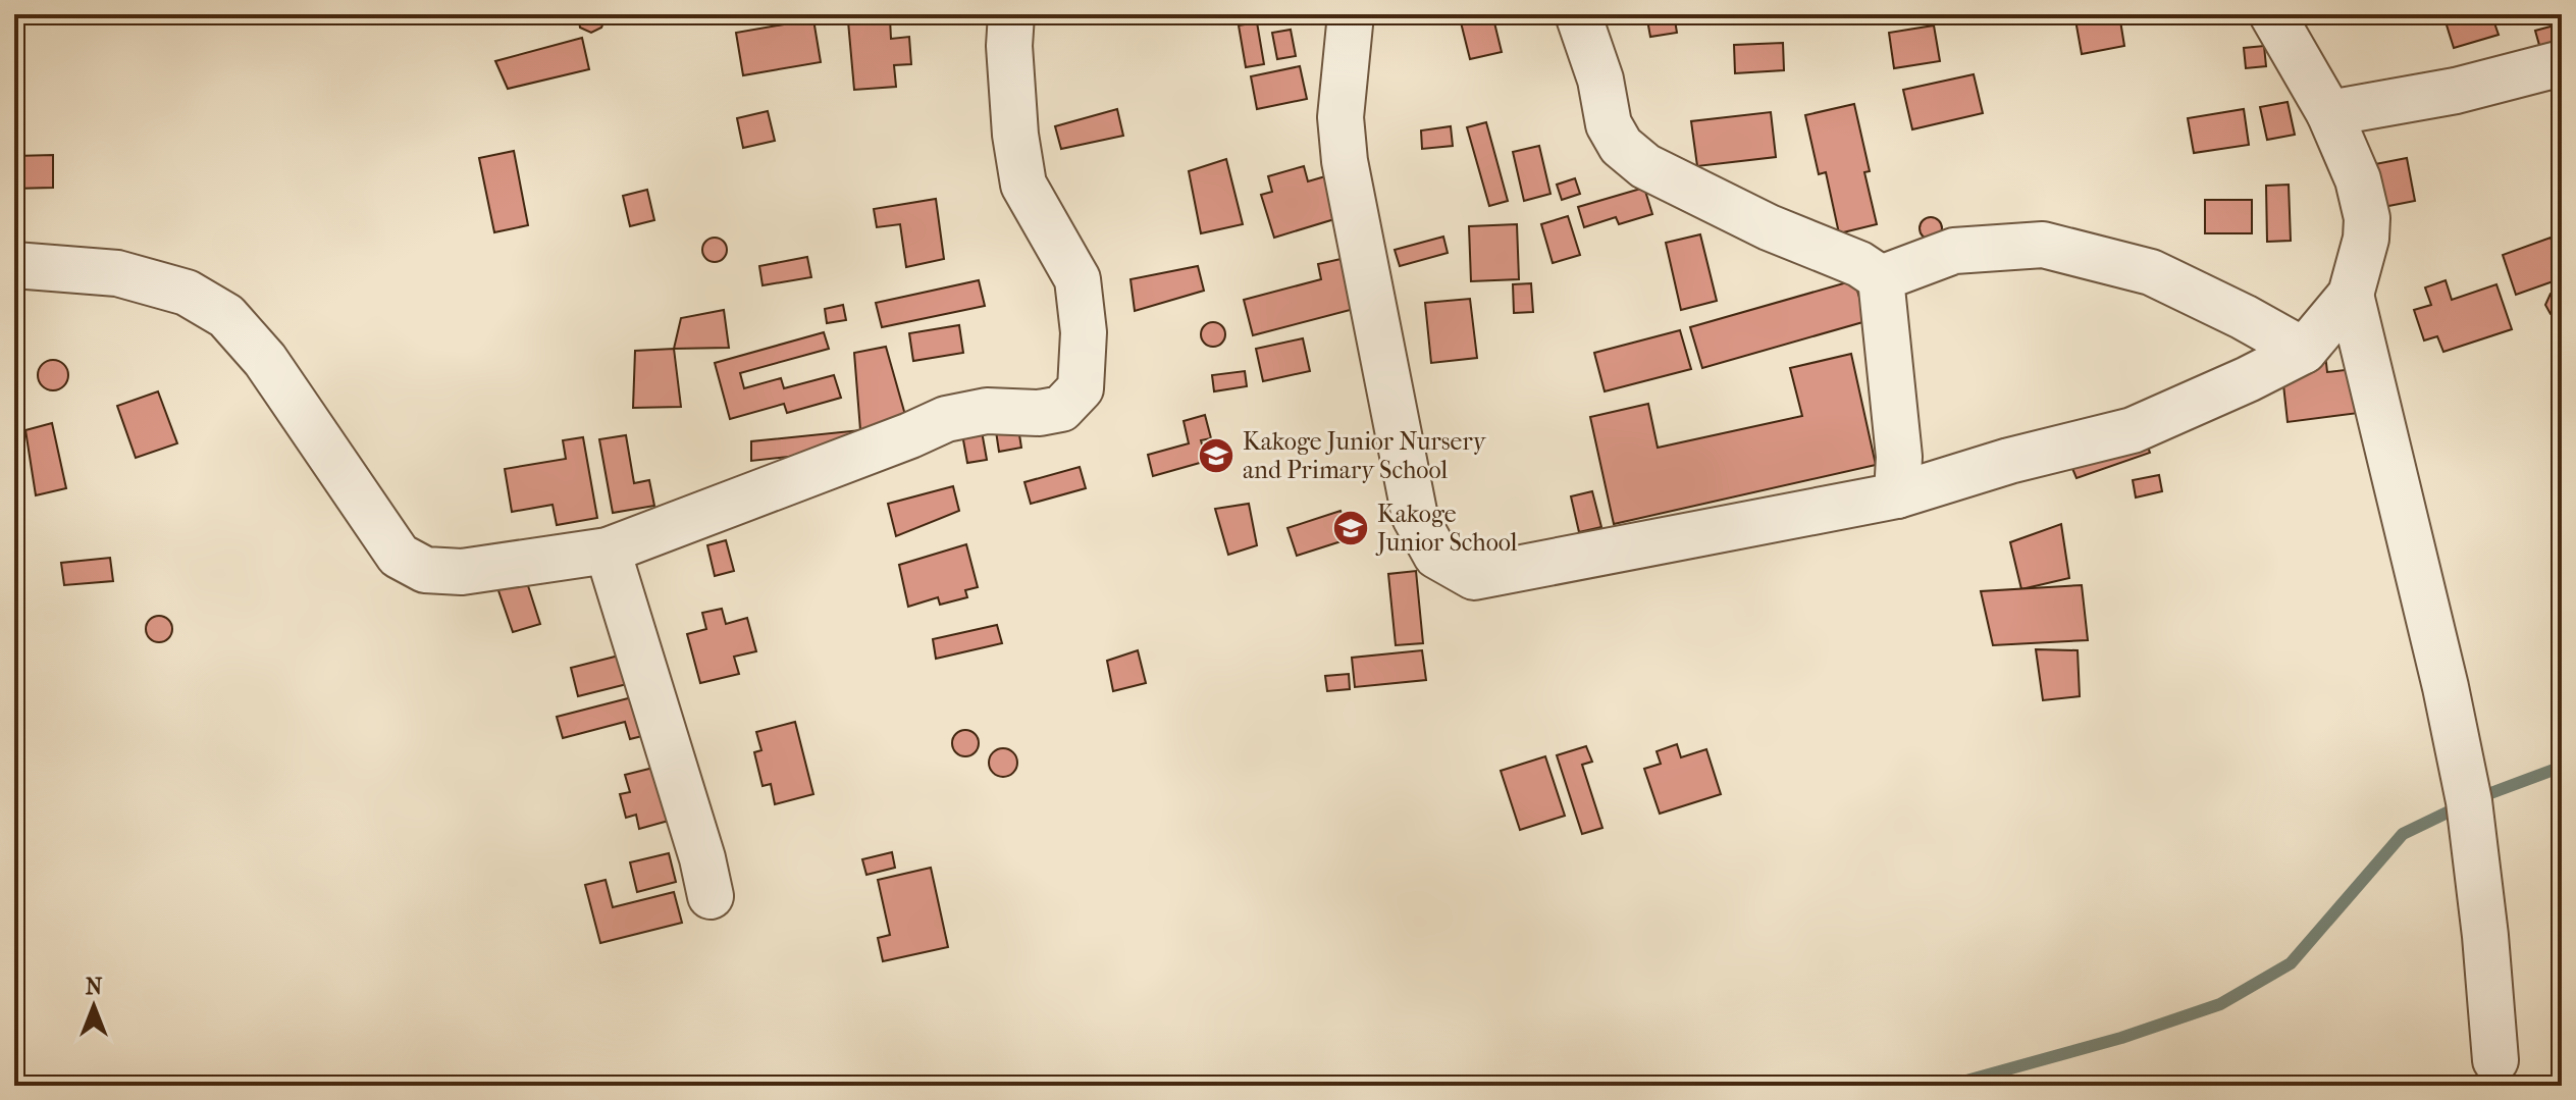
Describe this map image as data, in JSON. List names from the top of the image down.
{
  "places": {
    "school or university": ["Kakoge Junior Nursery and Primary School", "Kakoge Junior School"]
  },
  "north": "top"
}
